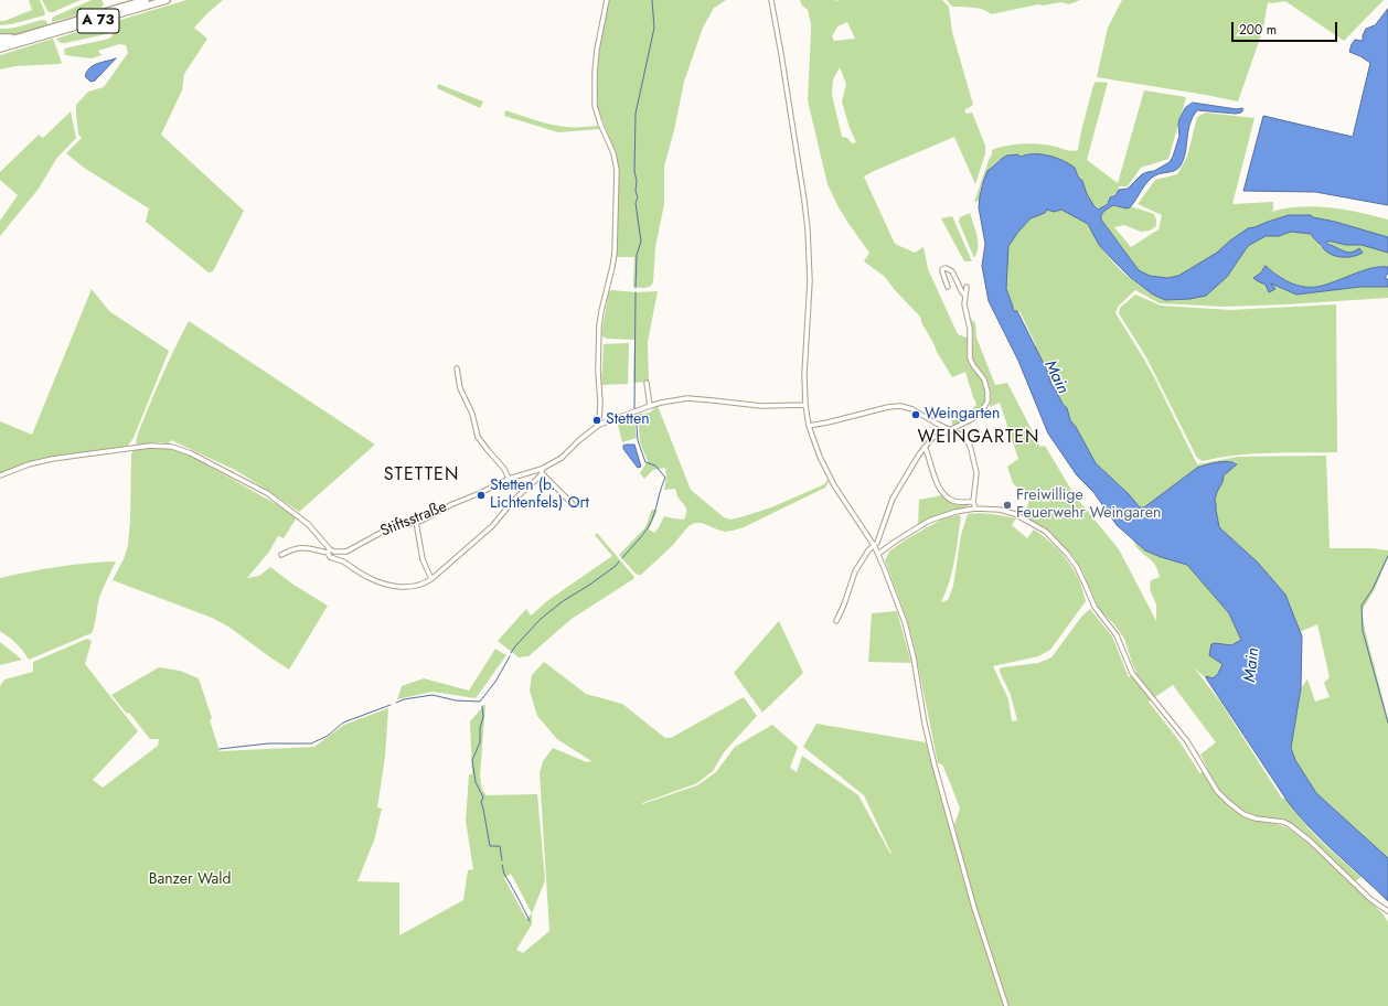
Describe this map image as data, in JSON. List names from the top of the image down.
{
  "streets": {
    "highway": ["A 73"],
    "street": ["Stiftsstraße"]
  },
  "districts": ["WEINGARTEN", "STETTEN"],
  "water": ["Main"],
  "parks": ["Banzer Wald"],
  "places": [
    "Weingarten",
    "Stetten",
    "Stetten (b. Lichtenfels) Ort",
    "Freiwillige Feuerwehr Weingaren"
  ],
  "scale_bar": "200 m"
}
